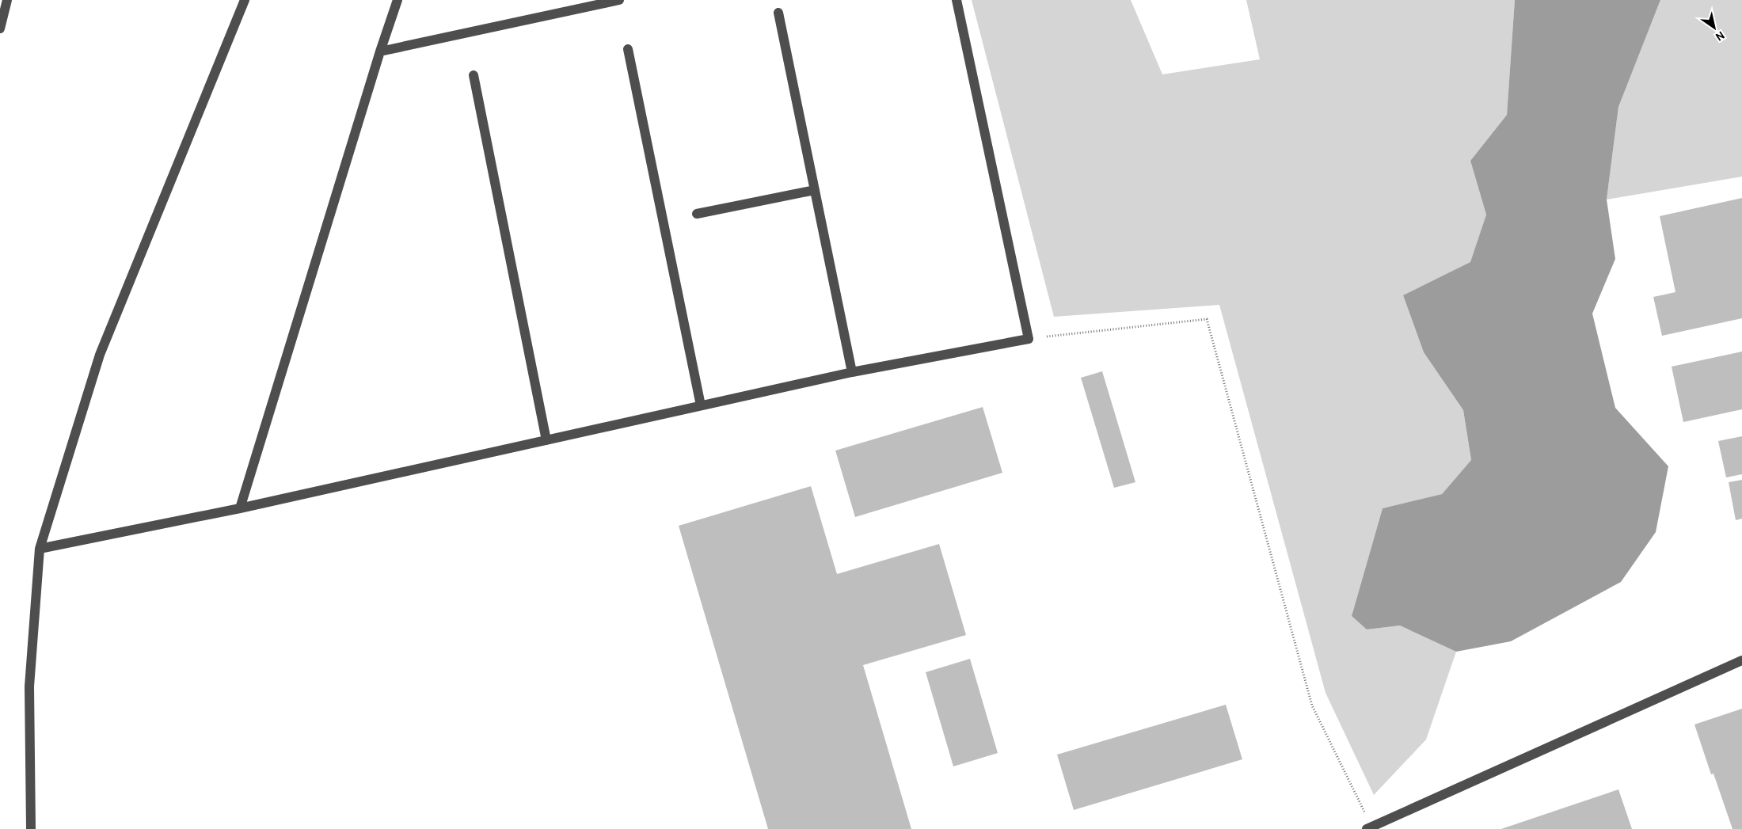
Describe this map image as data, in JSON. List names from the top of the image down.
{
  "north": "bottom right"
}
